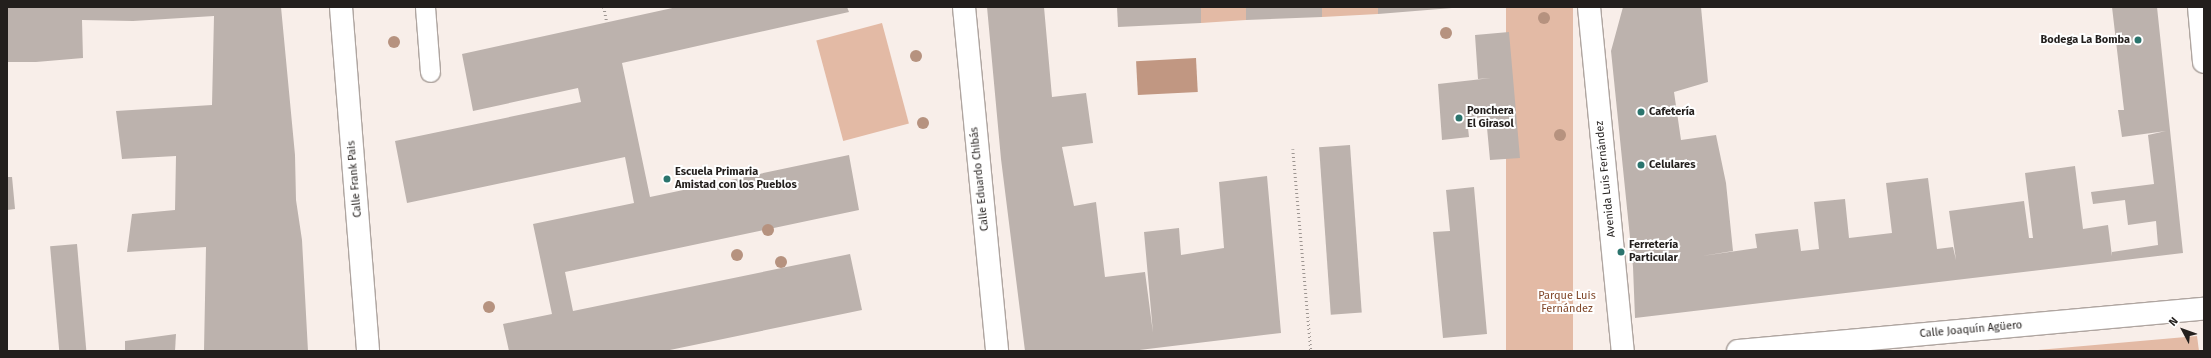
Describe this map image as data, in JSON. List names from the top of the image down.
{
  "streets": {
    "street": [
      "Calle Frank Pais",
      "Calle Eduardo Chibás",
      "Avenida Luis Fernández",
      "Calle Joaquín Agüero"
    ]
  },
  "parks": ["Parque Luis Fernández"],
  "places": [
    "Bodega La Bomba",
    "Cafetería",
    "Ponchera El Girasol",
    "Celulares",
    "Escuela Primaria Amistad con los Pueblos",
    "Ferretería Particular"
  ],
  "north": "top left"
}
